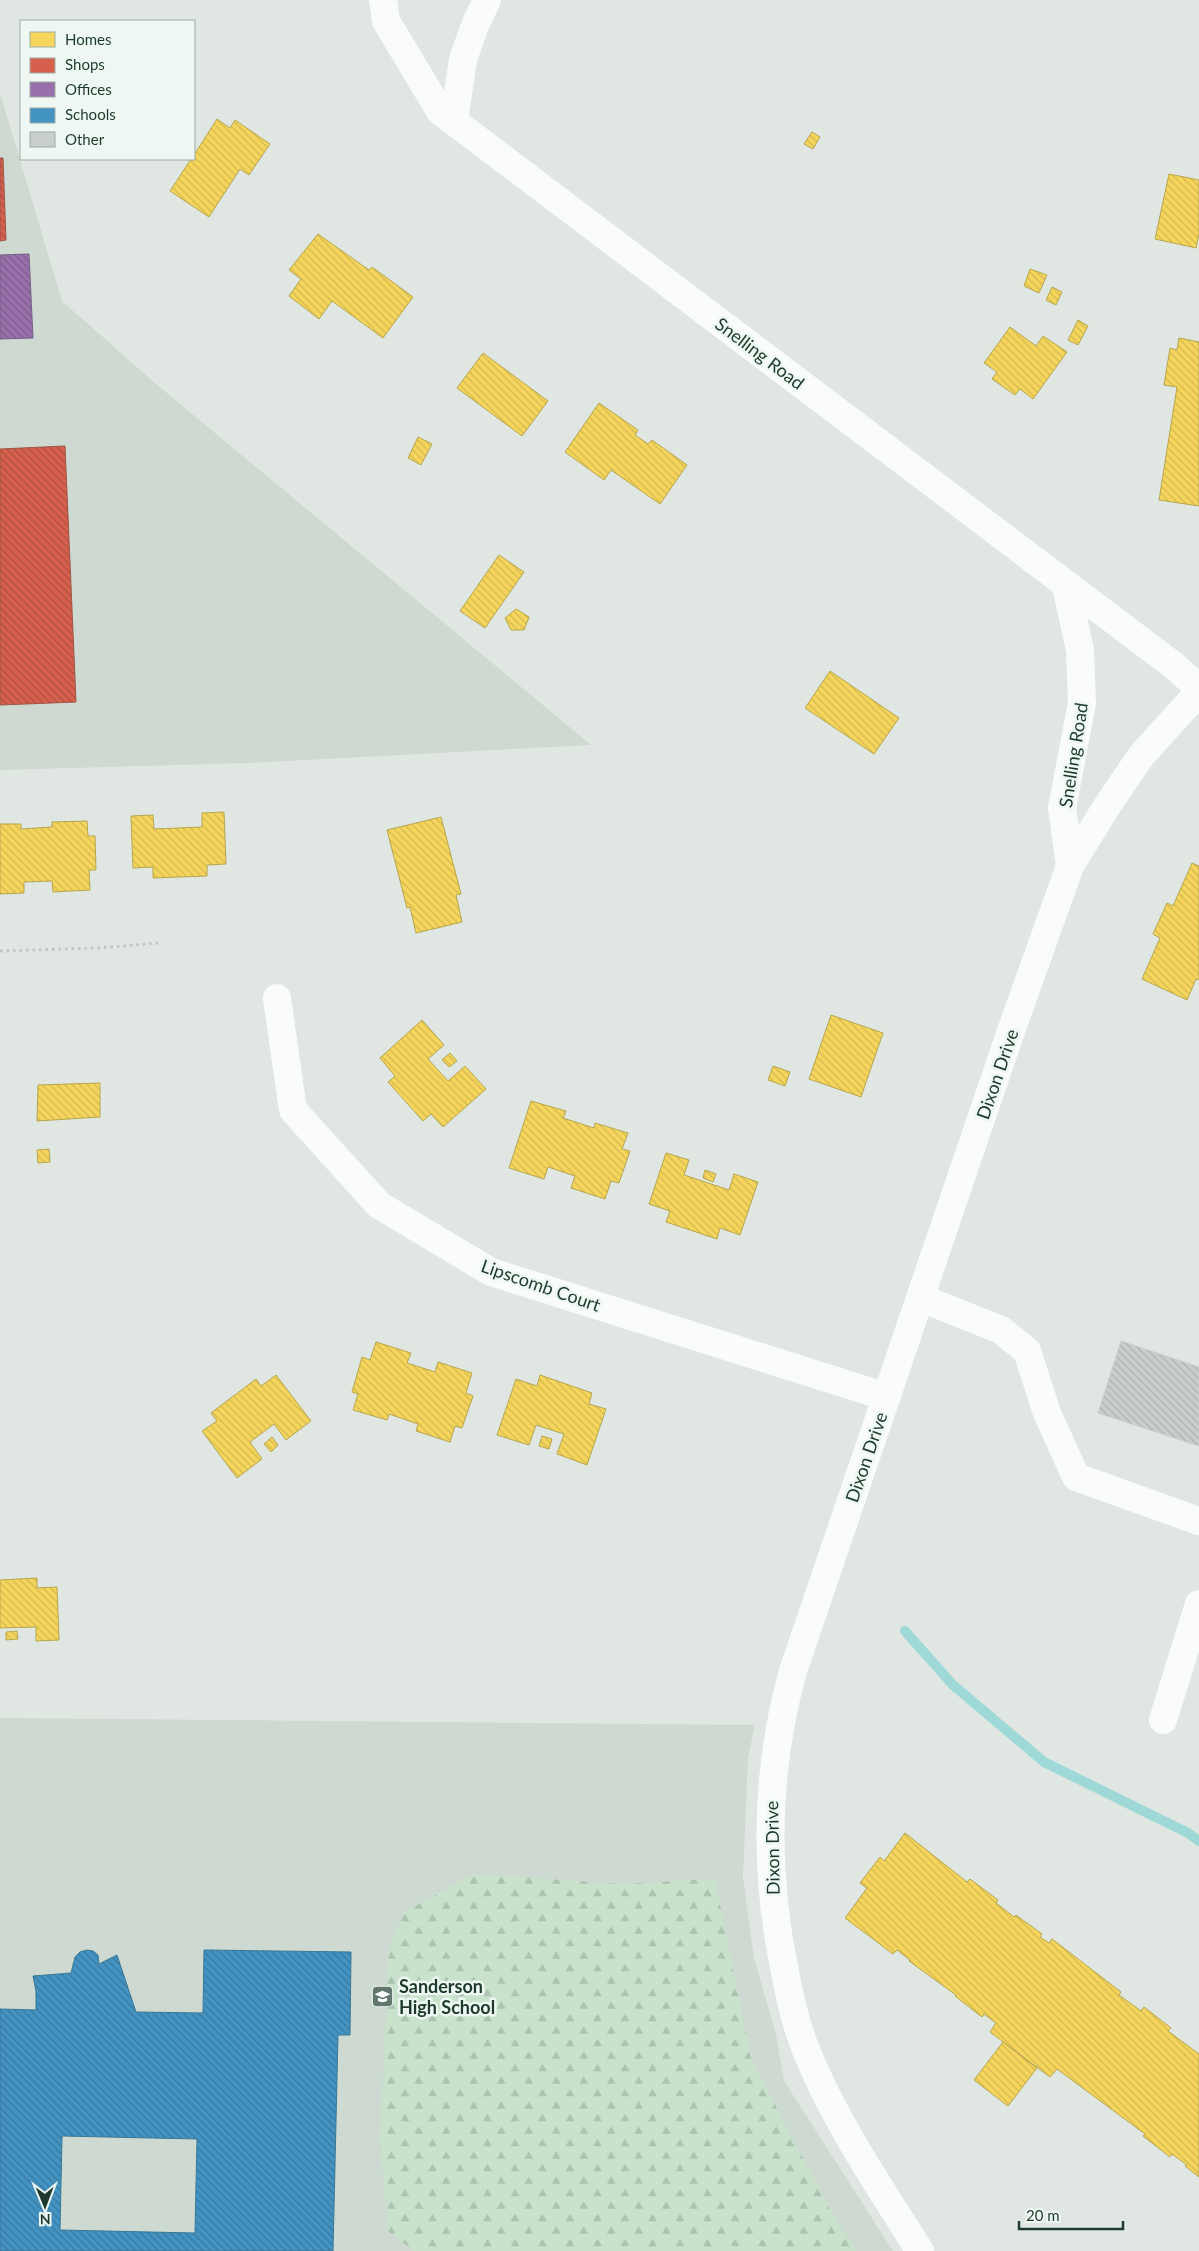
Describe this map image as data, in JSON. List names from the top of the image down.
{
  "streets": {
    "street": ["Snelling Road", "Dixon Drive", "Lipscomb Court"]
  },
  "crossings": [
    ["Snelling Road", "Dixon Drive"],
    ["Dixon Drive", "Lipscomb Court"]
  ],
  "places": {
    "school or university": ["Sanderson High School"]
  },
  "legend": [
    "Homes",
    "Shops",
    "Offices",
    "Schools",
    "Other"
  ],
  "scale_bar": "20 m",
  "north": "bottom"
}
